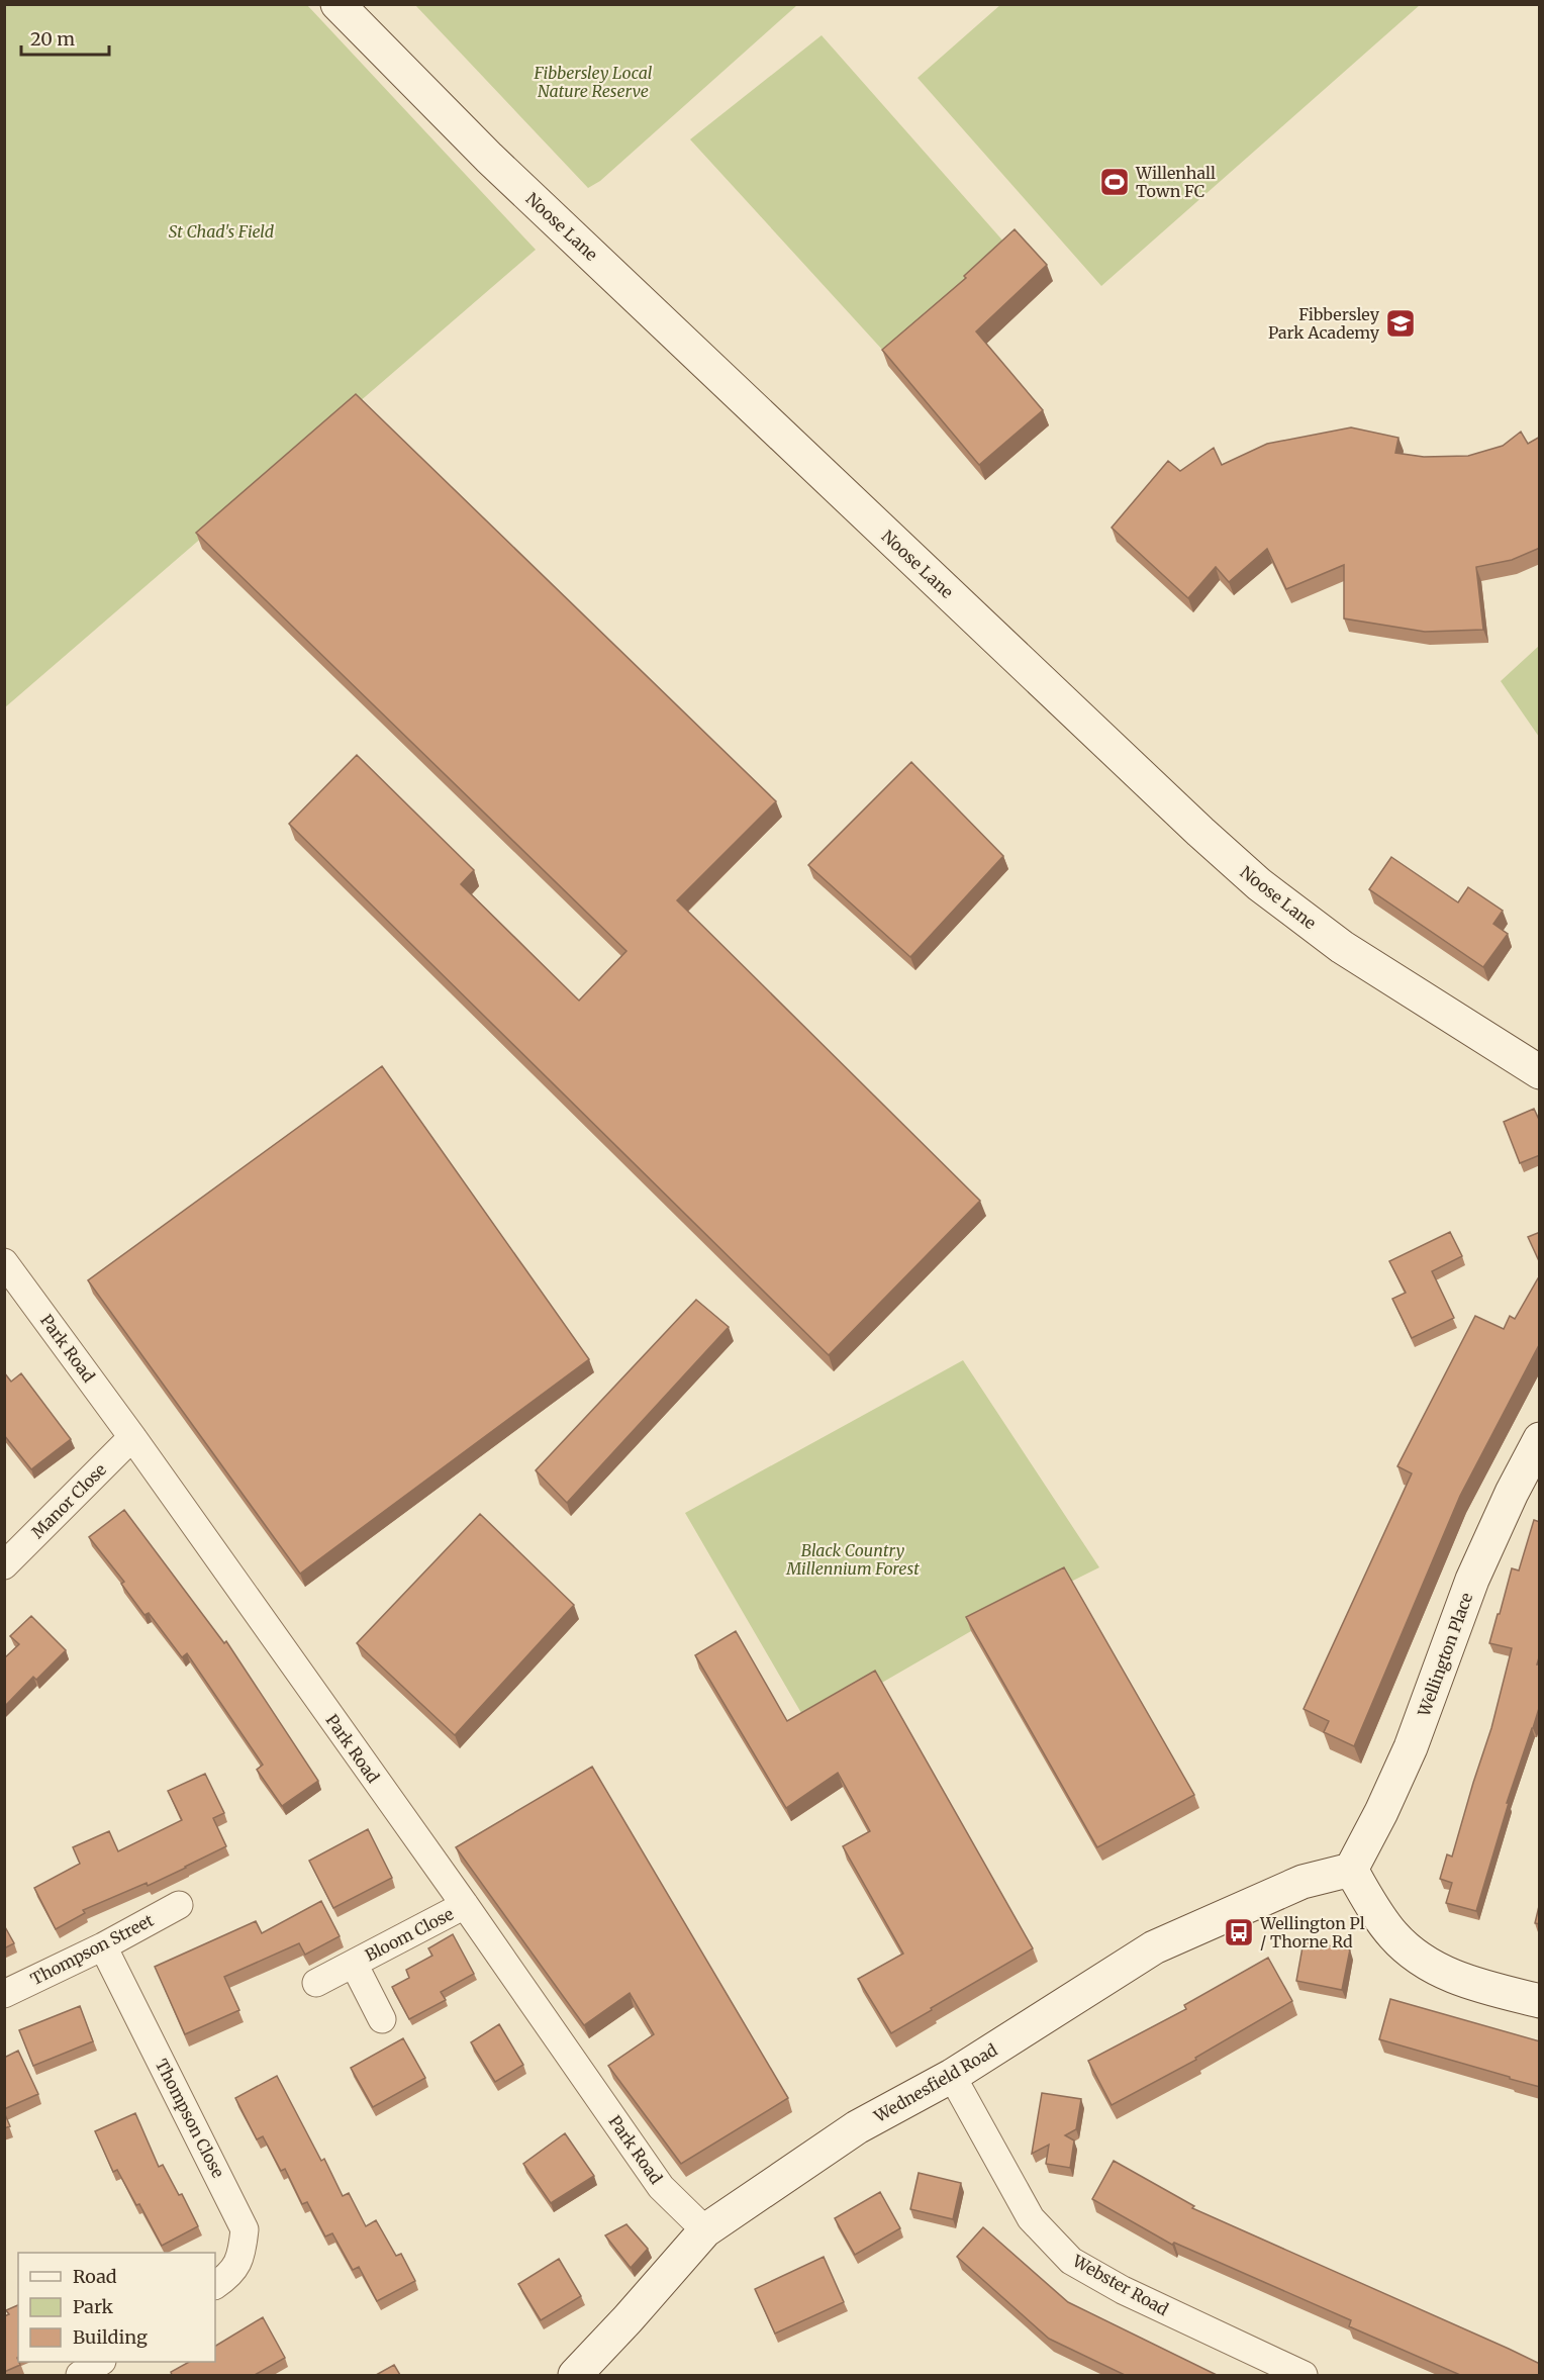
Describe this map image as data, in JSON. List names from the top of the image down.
{
  "streets": {
    "street": [
      "Noose Lane",
      "Park Road",
      "Manor Close",
      "Wellington Place",
      "Bloom Close",
      "Thompson Street",
      "Wednesfield Road",
      "Thompson Close",
      "Webster Road"
    ]
  },
  "crossings": [
    ["Park Road", "Manor Close"],
    ["Park Road", "Bloom Close"],
    ["Park Road", "Wednesfield Road"],
    ["Wellington Place", "Wednesfield Road"],
    ["Thompson Street", "Thompson Close"],
    ["Wednesfield Road", "Webster Road"]
  ],
  "parks": ["Fibbersley Local Nature Reserve", "St Chad's Field", "Black Country Millennium Forest"],
  "places": {
    "sports": ["Willenhall Town FC"],
    "school or university": ["Fibbersley Park Academy"],
    "bus stop": ["Wellington Pl / Thorne Rd"]
  },
  "legend": ["Road", "Park", "Building"],
  "scale_bar": "20 m"
}
